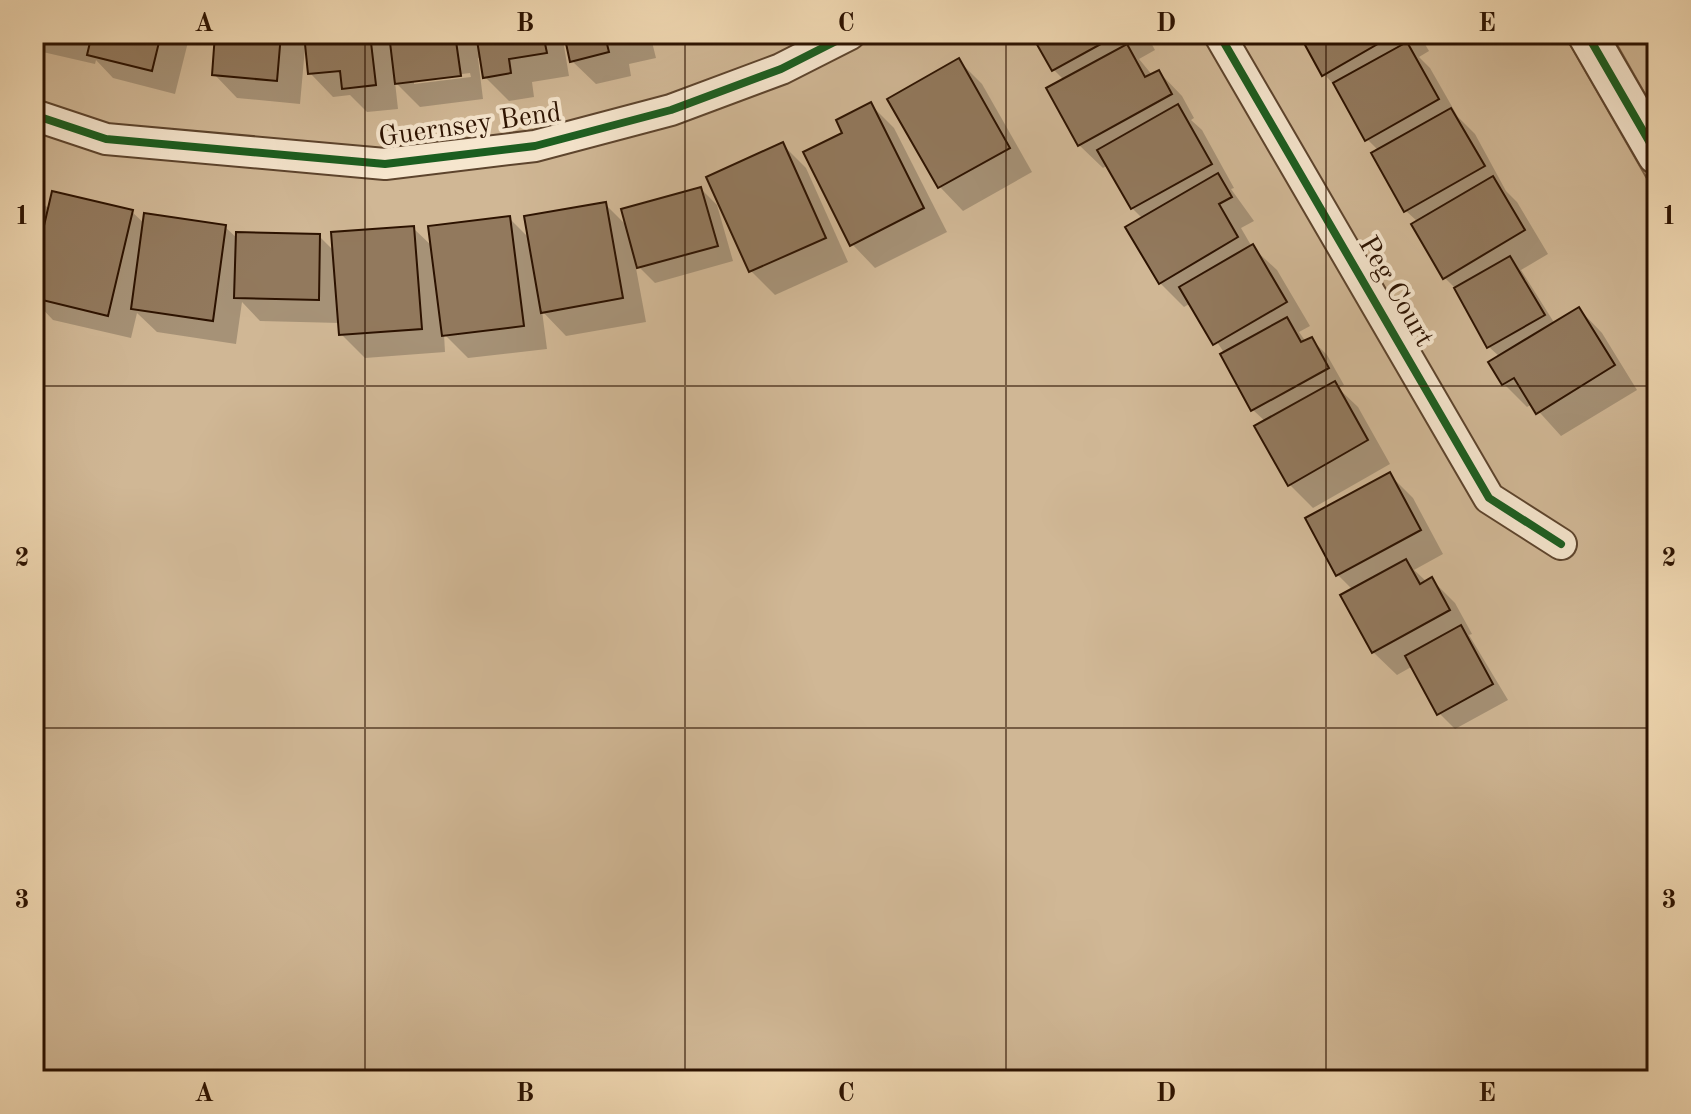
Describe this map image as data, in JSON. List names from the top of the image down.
{
  "streets": {
    "street": ["Guernsey Bend", "Peg Court"]
  },
  "grid": {
    "columns": [
      "A",
      "B",
      "C",
      "D",
      "E"
    ],
    "rows": ["1", "2", "3"]
  }
}
